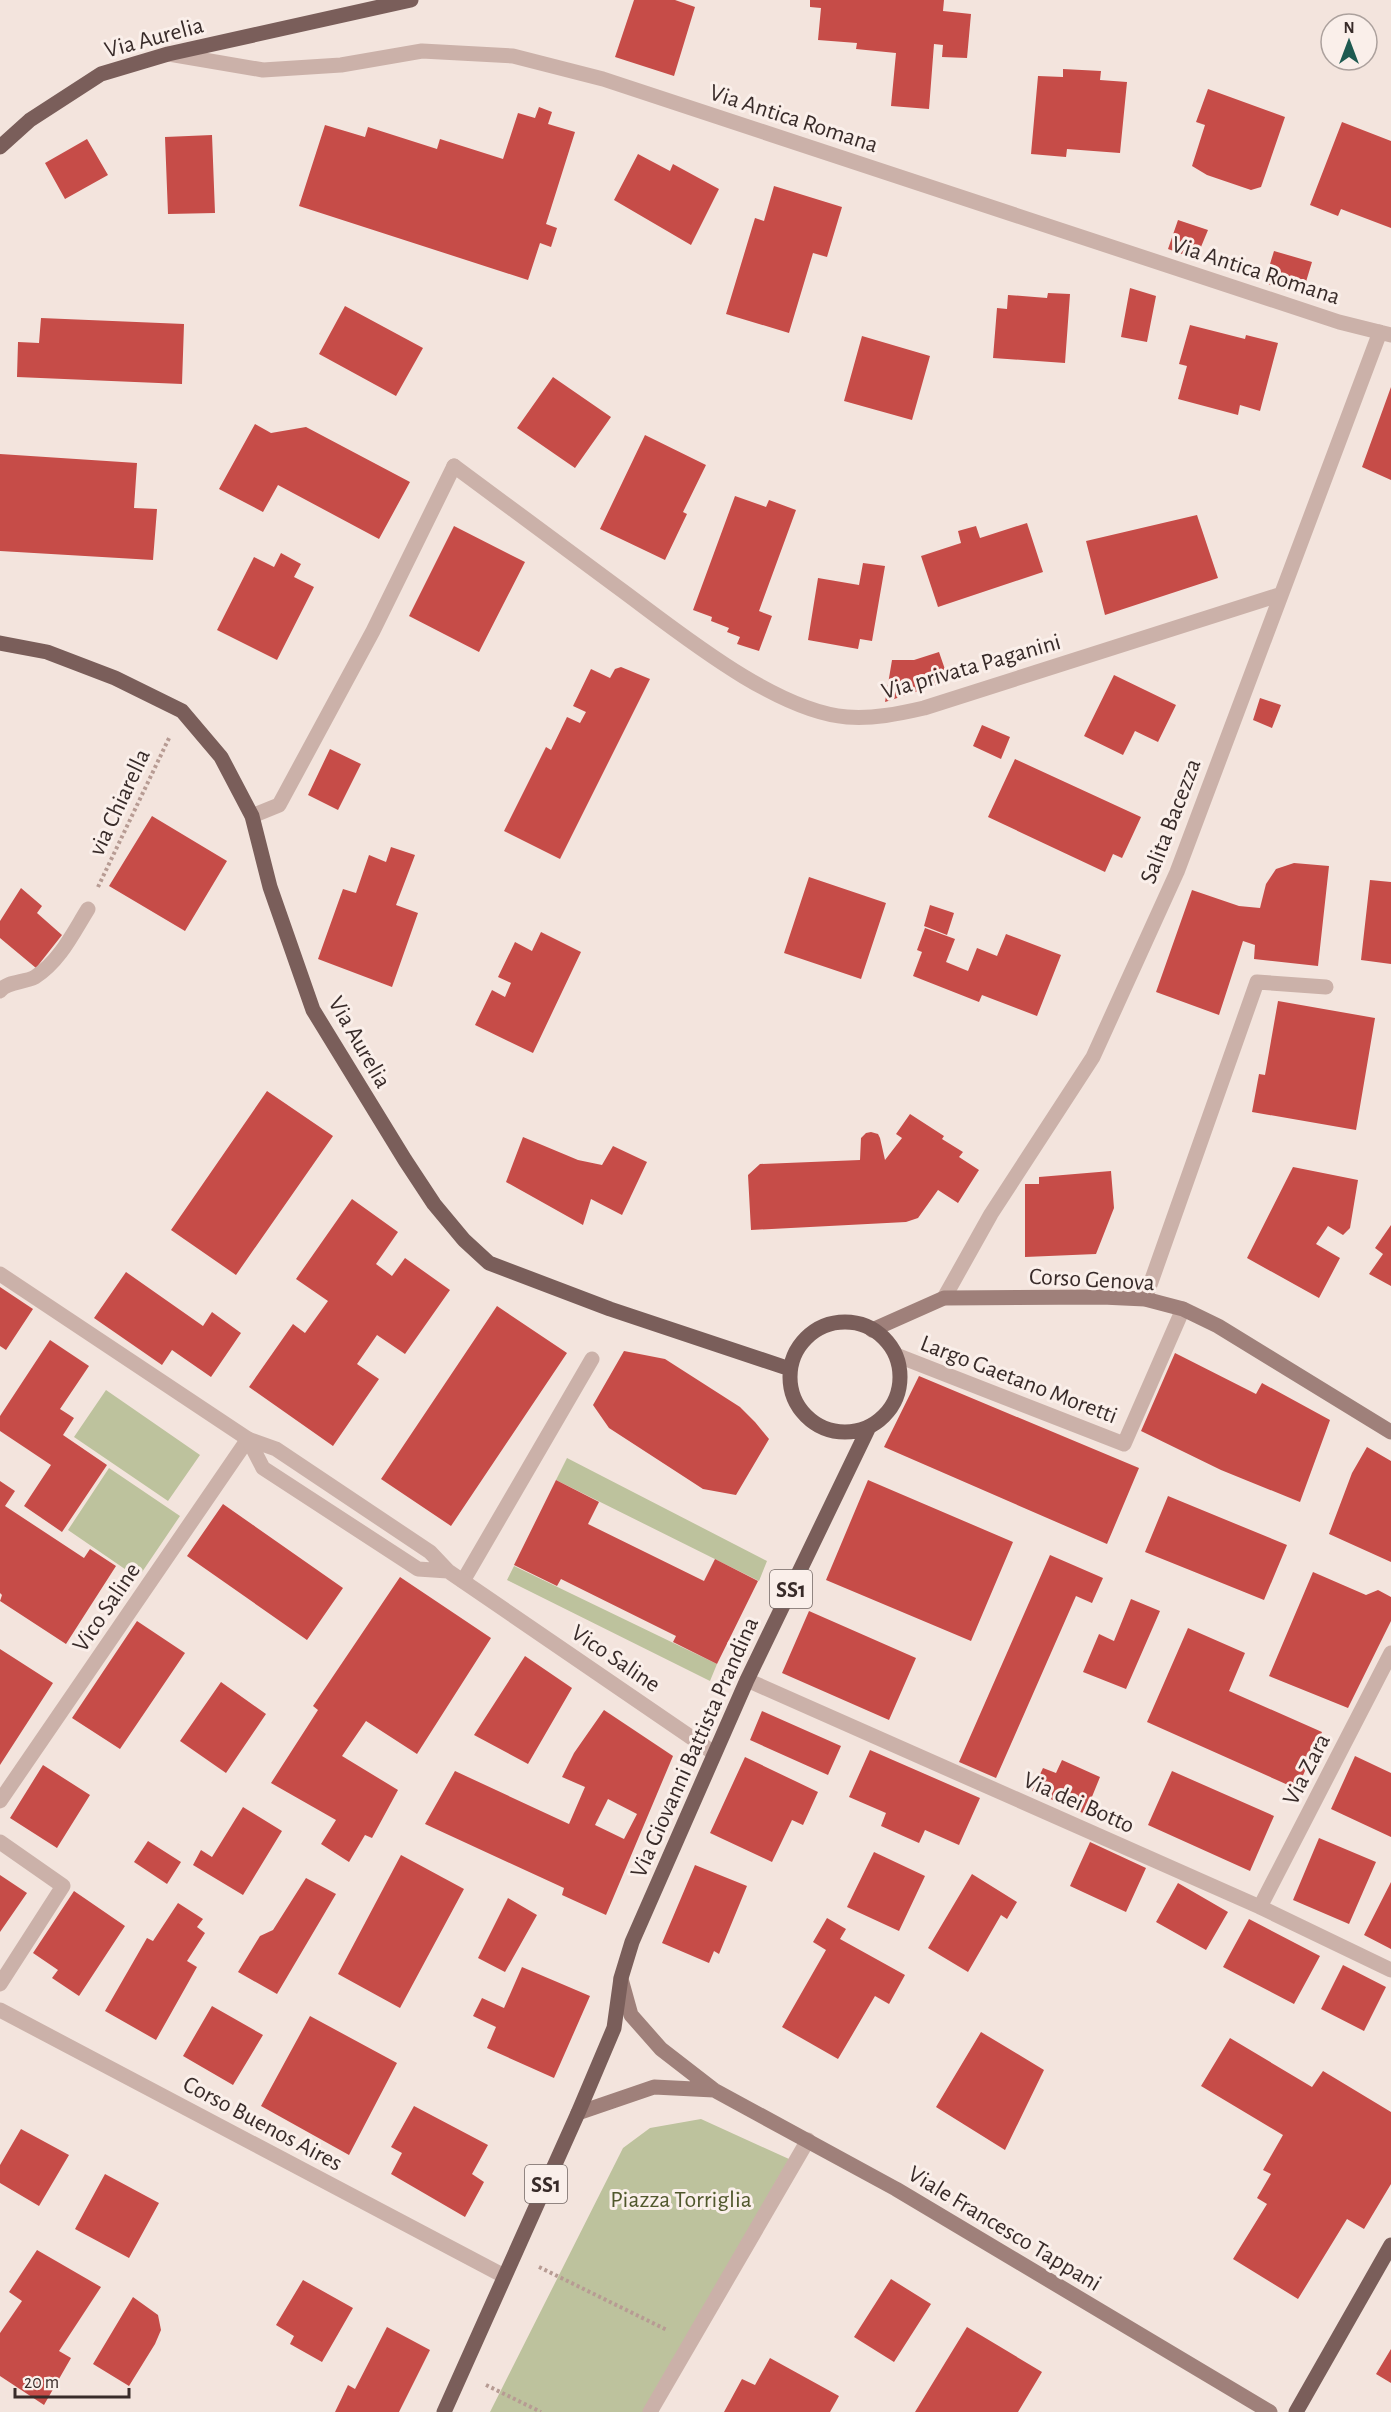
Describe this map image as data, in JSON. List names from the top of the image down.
{
  "streets": {
    "main road": [
      "Via Aurelia",
      "Corso Genova",
      "SS1",
      "Via Giovanni Battista Prandina",
      "Viale Francesco Tappani"
    ],
    "street": [
      "Via Antica Romana",
      "Via privata Paganini",
      "Salita Bacezza",
      "Largo Gaetano Moretti",
      "Vico Saline",
      "Via Zara",
      "Via dei Botto",
      "Corso Buenos Aires"
    ],
    "path": ["via Chiarella"]
  },
  "crossings": [
    ["Via Aurelia", "Via Antica Romana"],
    ["Via Aurelia", "Via privata Paganini"],
    ["Via Aurelia", "via Chiarella"],
    ["Via Aurelia", "Corso Genova"],
    ["Via Aurelia", "Largo Gaetano Moretti"],
    ["Via Aurelia", "Via Giovanni Battista Prandina"],
    ["Via Antica Romana", "Salita Bacezza"],
    ["Via privata Paganini", "Salita Bacezza"],
    ["Salita Bacezza", "Corso Genova"],
    ["Corso Genova", "Largo Gaetano Moretti"],
    ["Corso Genova", "Via Giovanni Battista Prandina"],
    ["Largo Gaetano Moretti", "Via Giovanni Battista Prandina"],
    ["SS1", "Via Giovanni Battista Prandina"],
    ["SS1", "Viale Francesco Tappani"],
    ["Vico Saline", "Via Giovanni Battista Prandina"],
    ["Via Giovanni Battista Prandina", "Via dei Botto"],
    ["Via Giovanni Battista Prandina", "Viale Francesco Tappani"],
    ["Via Zara", "Via dei Botto"]
  ],
  "parks": ["Piazza Torriglia"],
  "scale_bar": "20 m",
  "north": "top"
}
